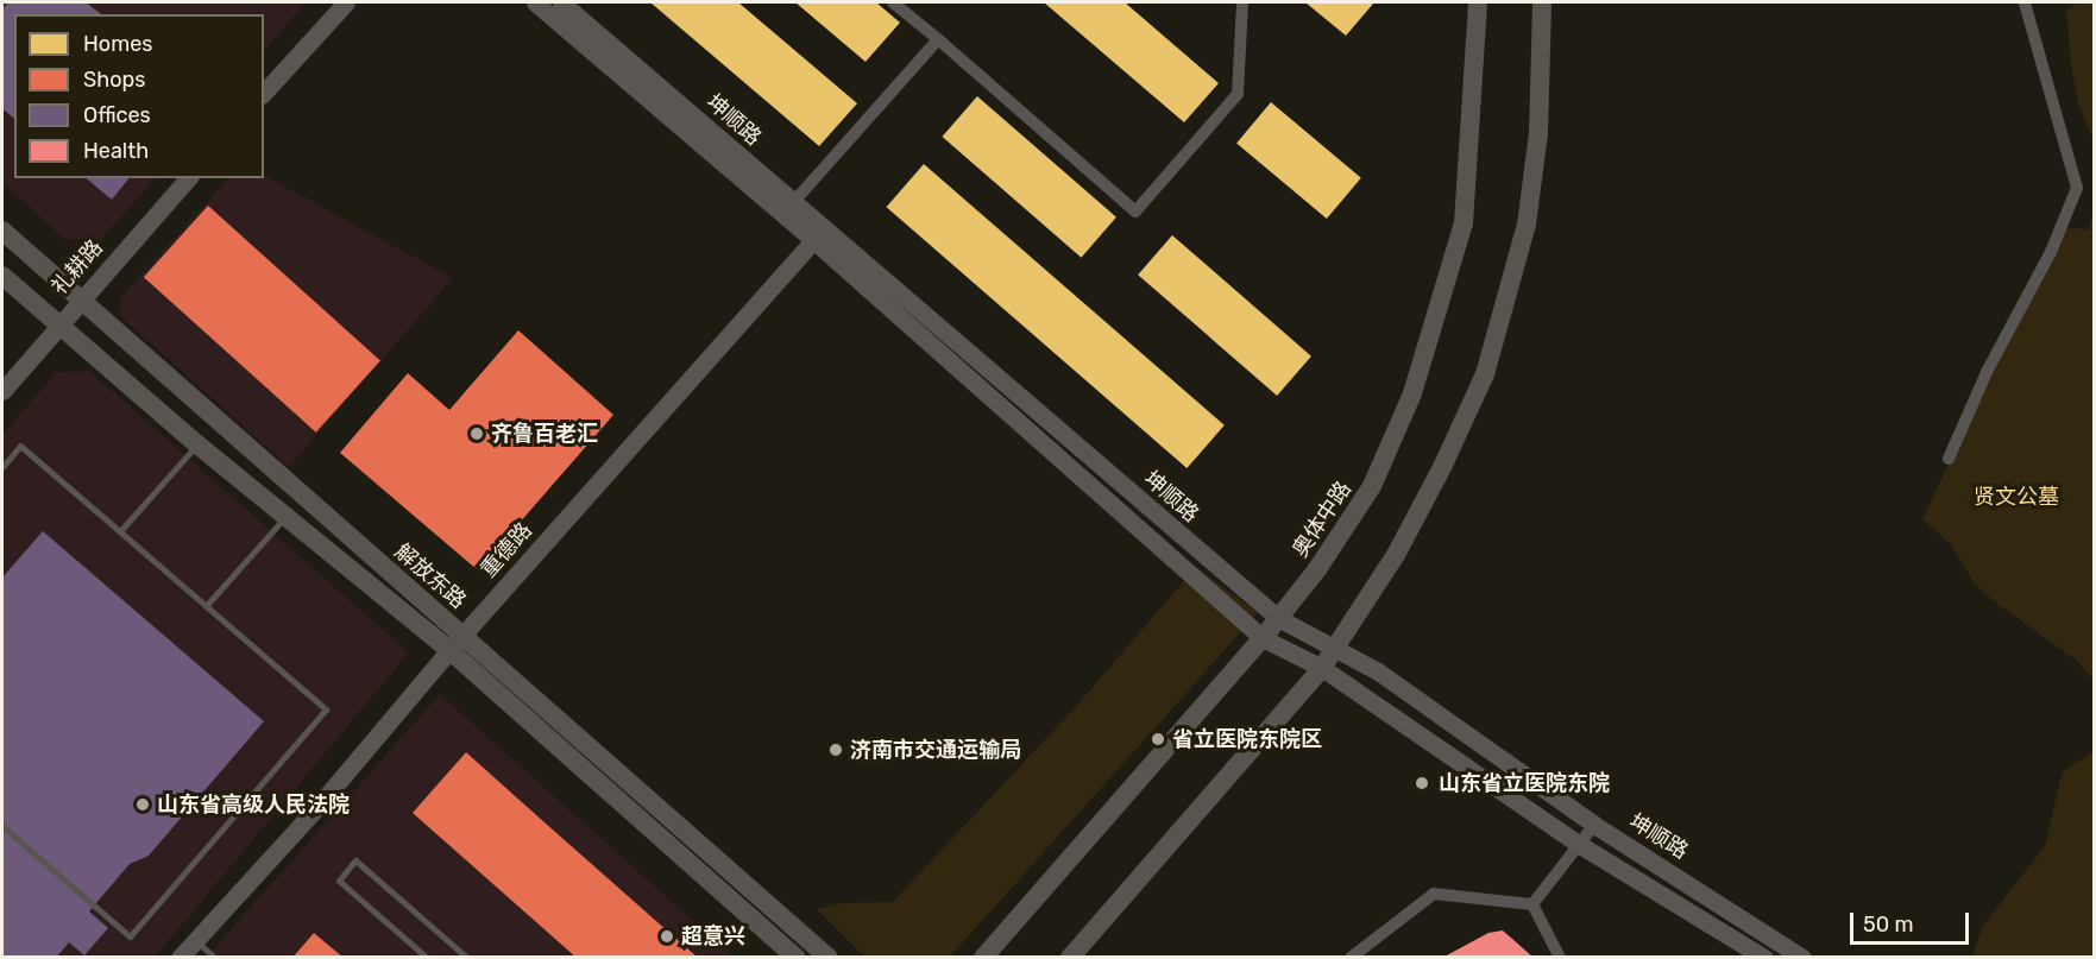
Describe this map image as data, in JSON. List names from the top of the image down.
{
  "streets": {
    "main road": ["奥体中路", "解放东路"],
    "street": ["坤顺路", "礼耕路", "重德路"]
  },
  "crossings": [
    ["坤顺路", "奥体中路"],
    ["坤顺路", "重德路"],
    ["礼耕路", "解放东路"],
    ["重德路", "解放东路"]
  ],
  "parks": ["贤文公墓"],
  "places": [
    "齐鲁百老汇",
    "省立医院东院区",
    "济南市交通运输局",
    "山东省立医院东院",
    "山东省高级人民法院",
    "超意兴"
  ],
  "legend": [
    "Homes",
    "Shops",
    "Offices",
    "Health"
  ],
  "scale_bar": "50 m"
}
